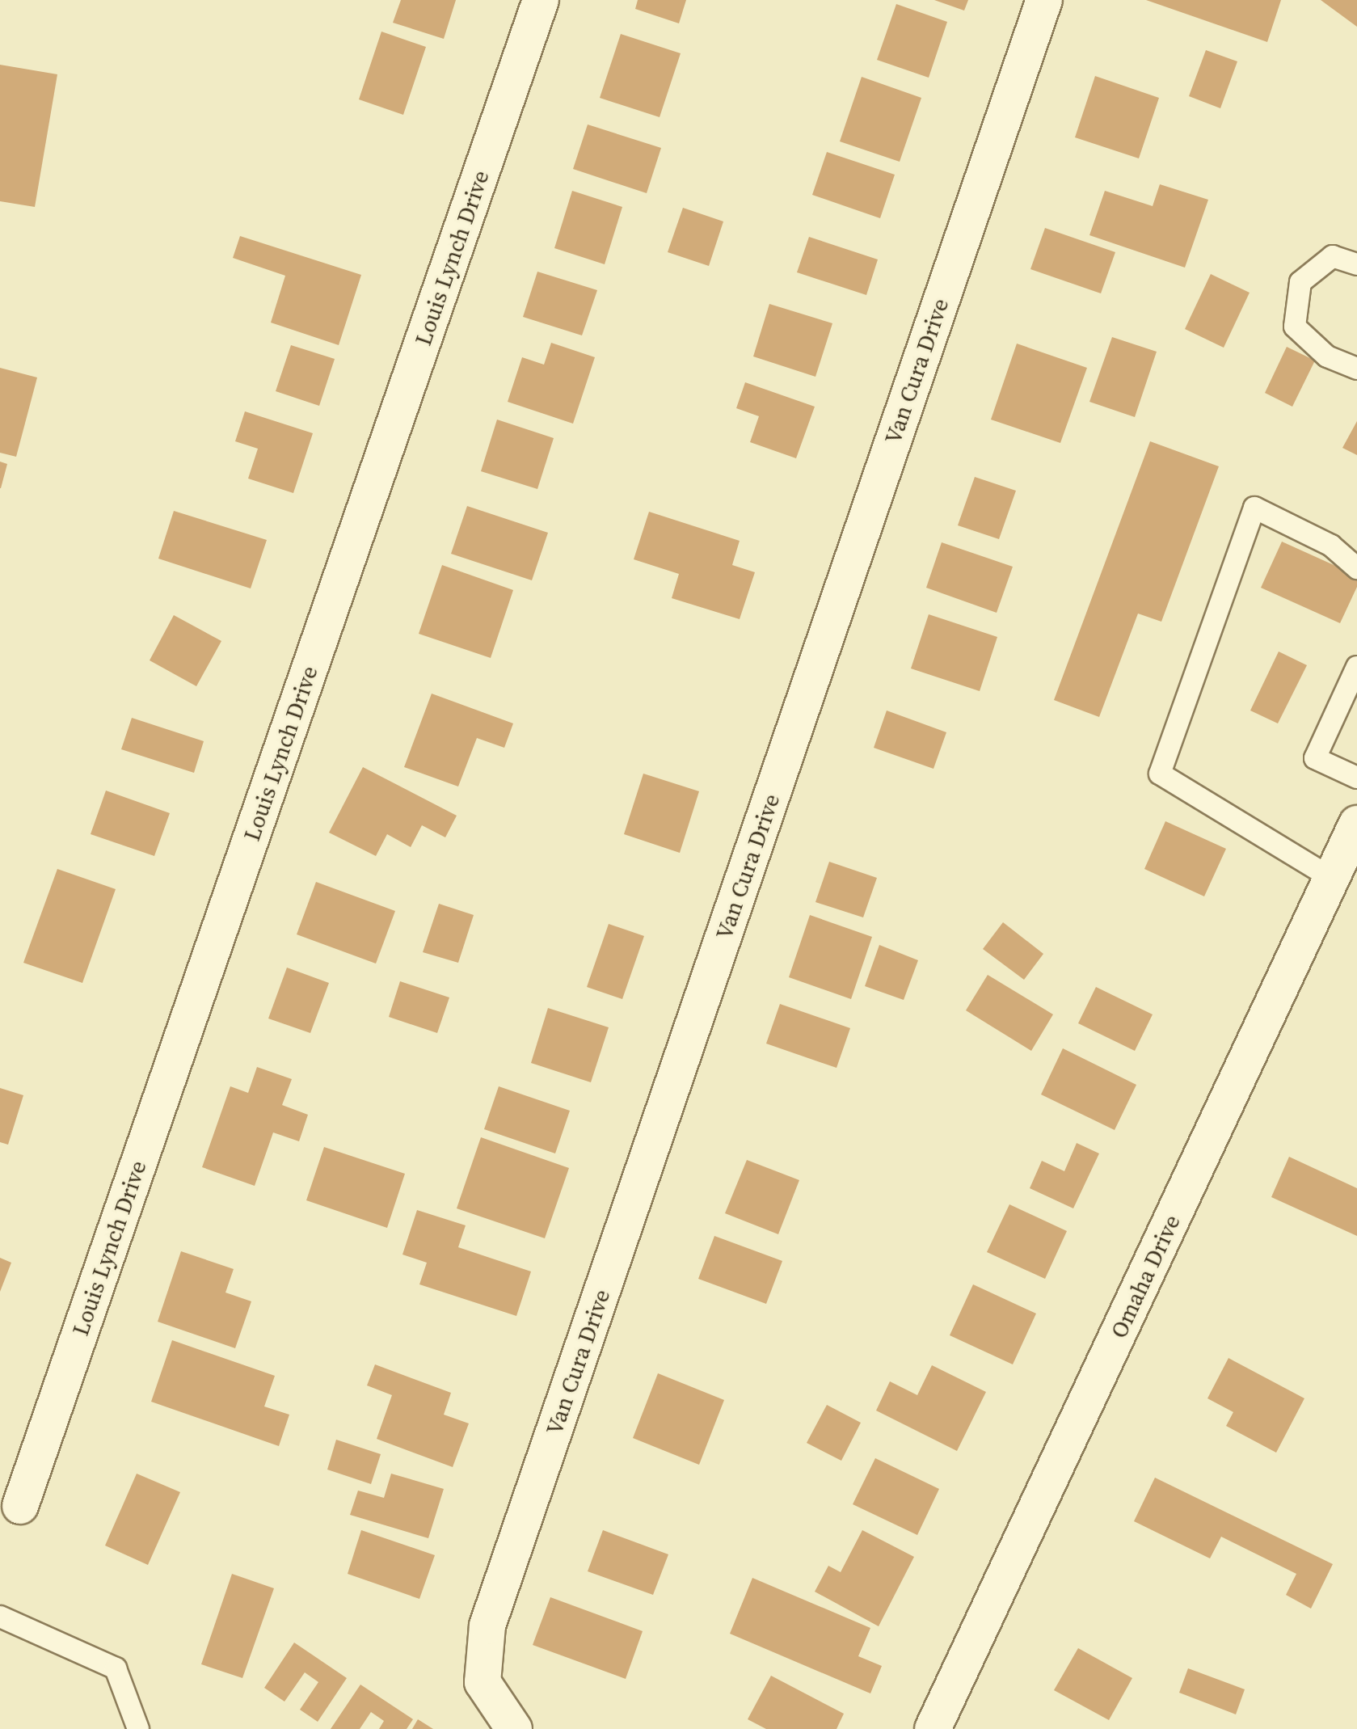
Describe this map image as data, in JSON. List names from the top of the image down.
{
  "streets": {
    "street": ["Louis Lynch Drive", "Van Cura Drive", "Omaha Drive"]
  }
}
